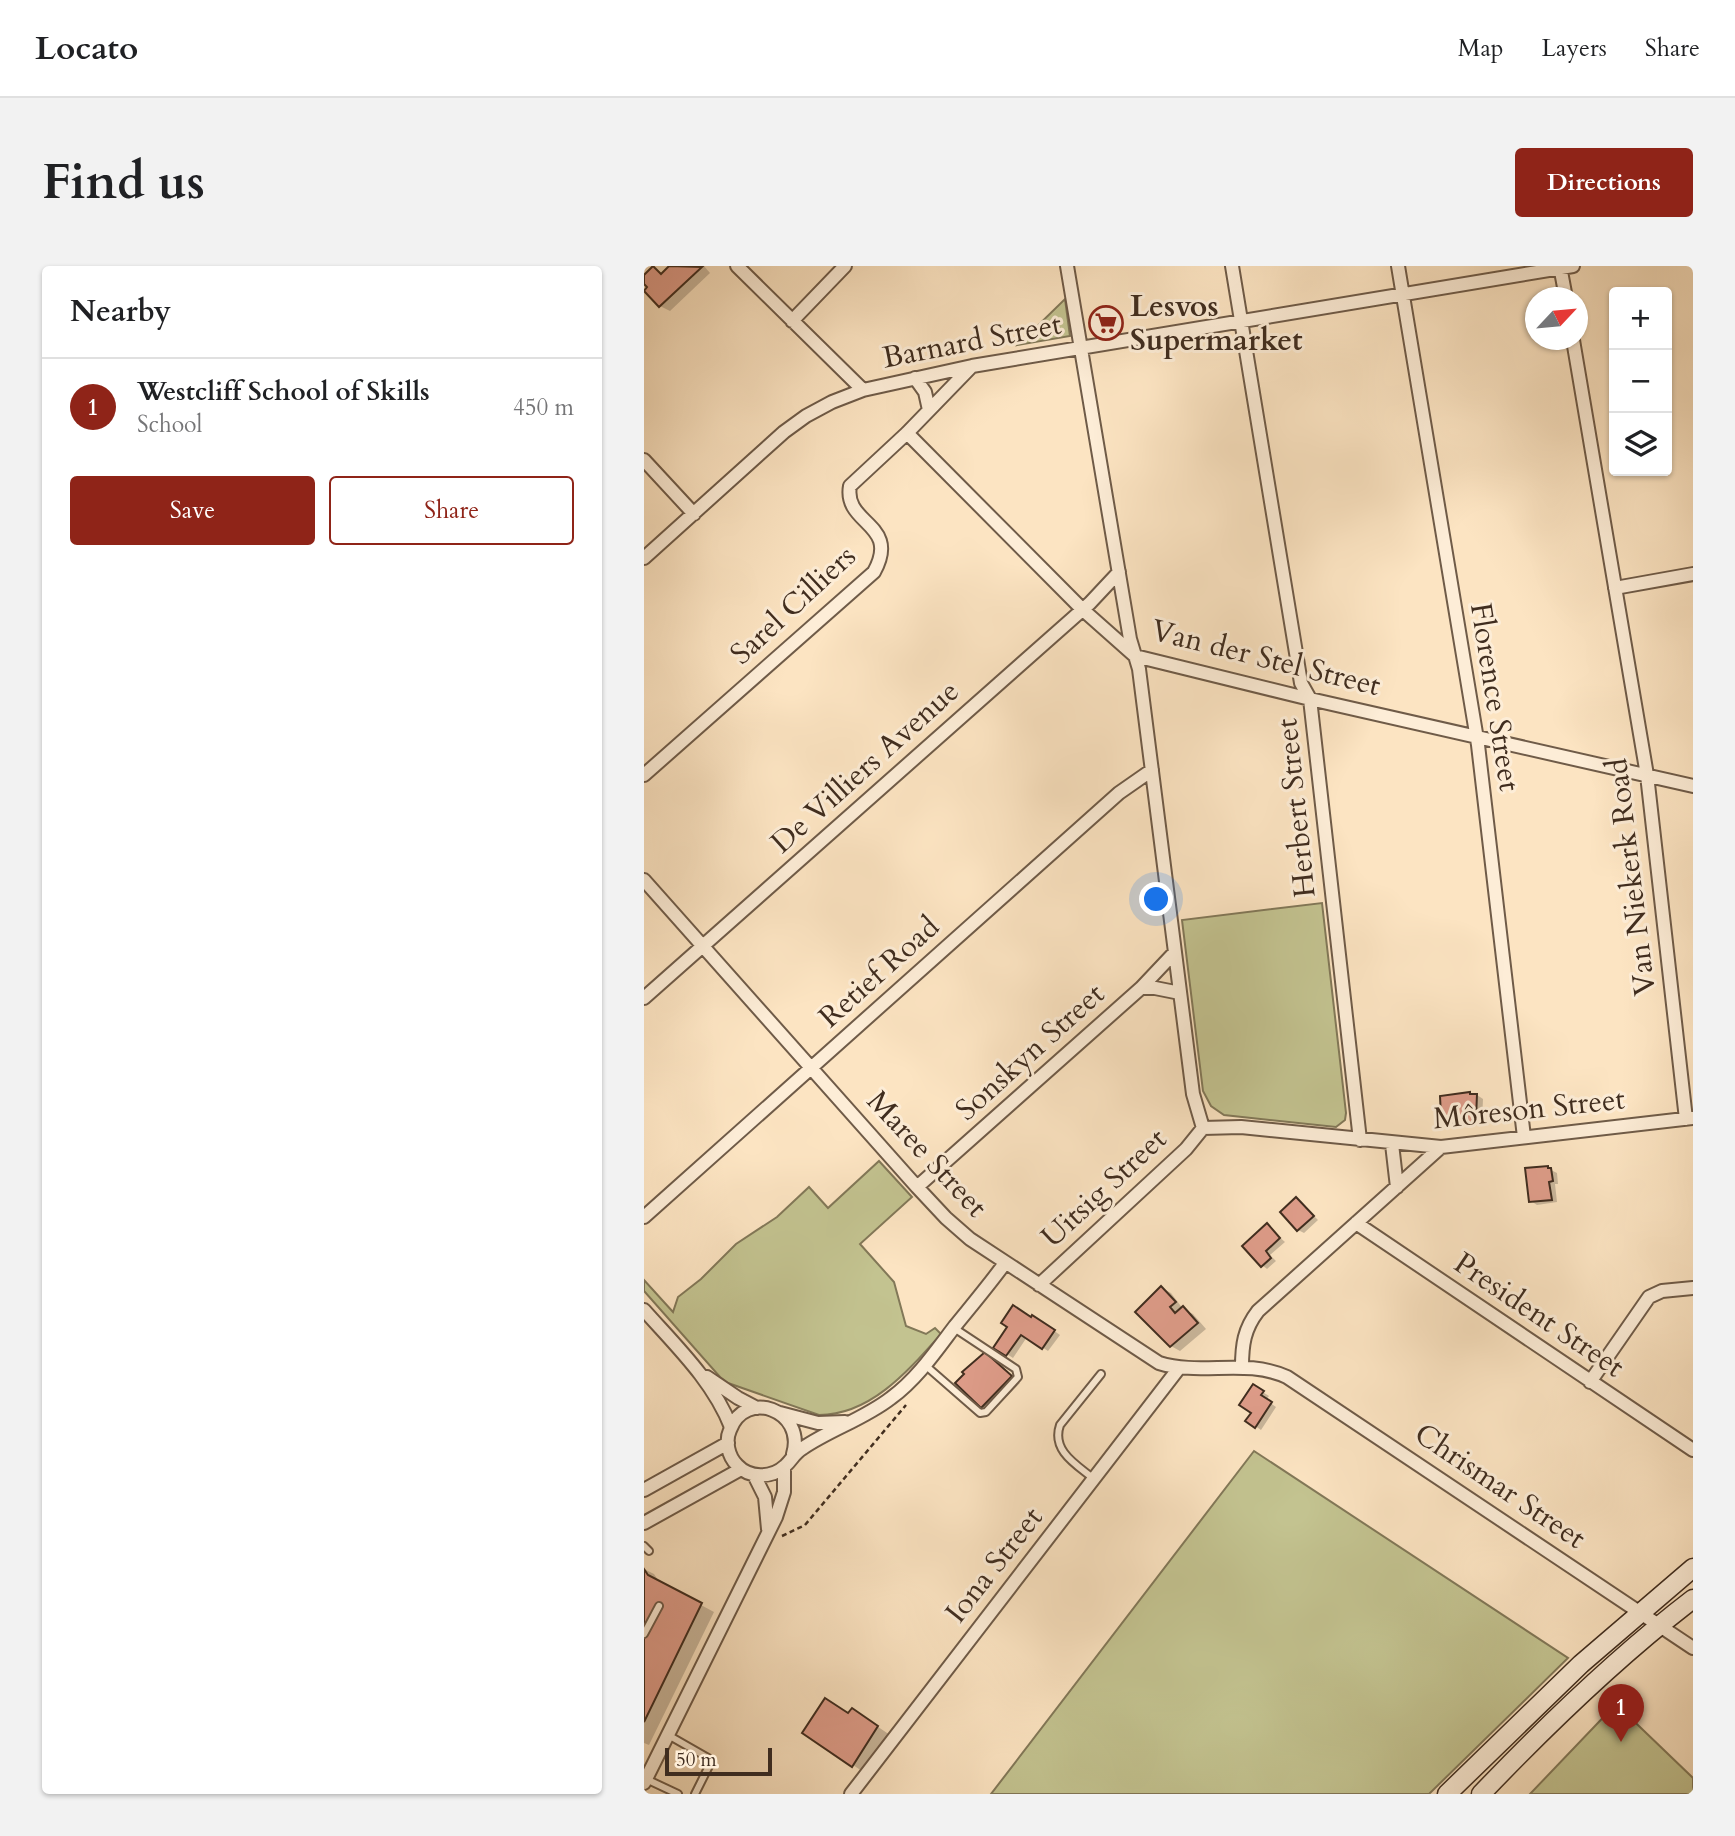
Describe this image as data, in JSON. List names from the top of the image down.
{
  "streets": {
    "street": [
      "Barnard Street",
      "Sarel Cilliers",
      "Van der Stel Street",
      "Florence Street",
      "De Villiers Avenue",
      "Herbert Street",
      "Van Niekerk Road",
      "Retief Road",
      "Sonskyn Street",
      "Môreson Street",
      "Maree Street",
      "Uitsig Street",
      "President Street",
      "Chrismar Street",
      "Iona Street"
    ]
  },
  "crossings": [
    ["Barnard Street", "Sarel Cilliers"],
    ["Barnard Street", "Florence Street"],
    ["Barnard Street", "Herbert Street"],
    ["Sarel Cilliers", "Van der Stel Street"],
    ["Van der Stel Street", "Florence Street"],
    ["Van der Stel Street", "De Villiers Avenue"],
    ["Van der Stel Street", "Herbert Street"],
    ["Van der Stel Street", "Van Niekerk Road"],
    ["Florence Street", "Môreson Street"],
    ["De Villiers Avenue", "Maree Street"],
    ["Herbert Street", "Môreson Street"],
    ["Van Niekerk Road", "Môreson Street"],
    ["Retief Road", "Maree Street"],
    ["Sonskyn Street", "Maree Street"],
    ["Môreson Street", "Uitsig Street"],
    ["Maree Street", "Uitsig Street"],
    ["Maree Street", "Chrismar Street"],
    ["Maree Street", "Iona Street"]
  ],
  "places": {
    "supermarket": ["Lesvos Supermarket"]
  },
  "scale_bar": "50 m",
  "north": "top right",
  "page": {
    "header": "Locato",
    "nav": ["Map", "Layers", "Share"],
    "buttons": [
      "Directions",
      ["Save", "Share"]
    ],
    "title": "Find us",
    "heading": "Nearby",
    "map_buttons": ["+", "−"],
    "list": [
      {
        "mark": "1",
        "name": "Westcliff School of Skills",
        "note": "School",
        "value": "450 m"
      }
    ],
    "pins": "1",
    "scale": "50 m"
  }
}
